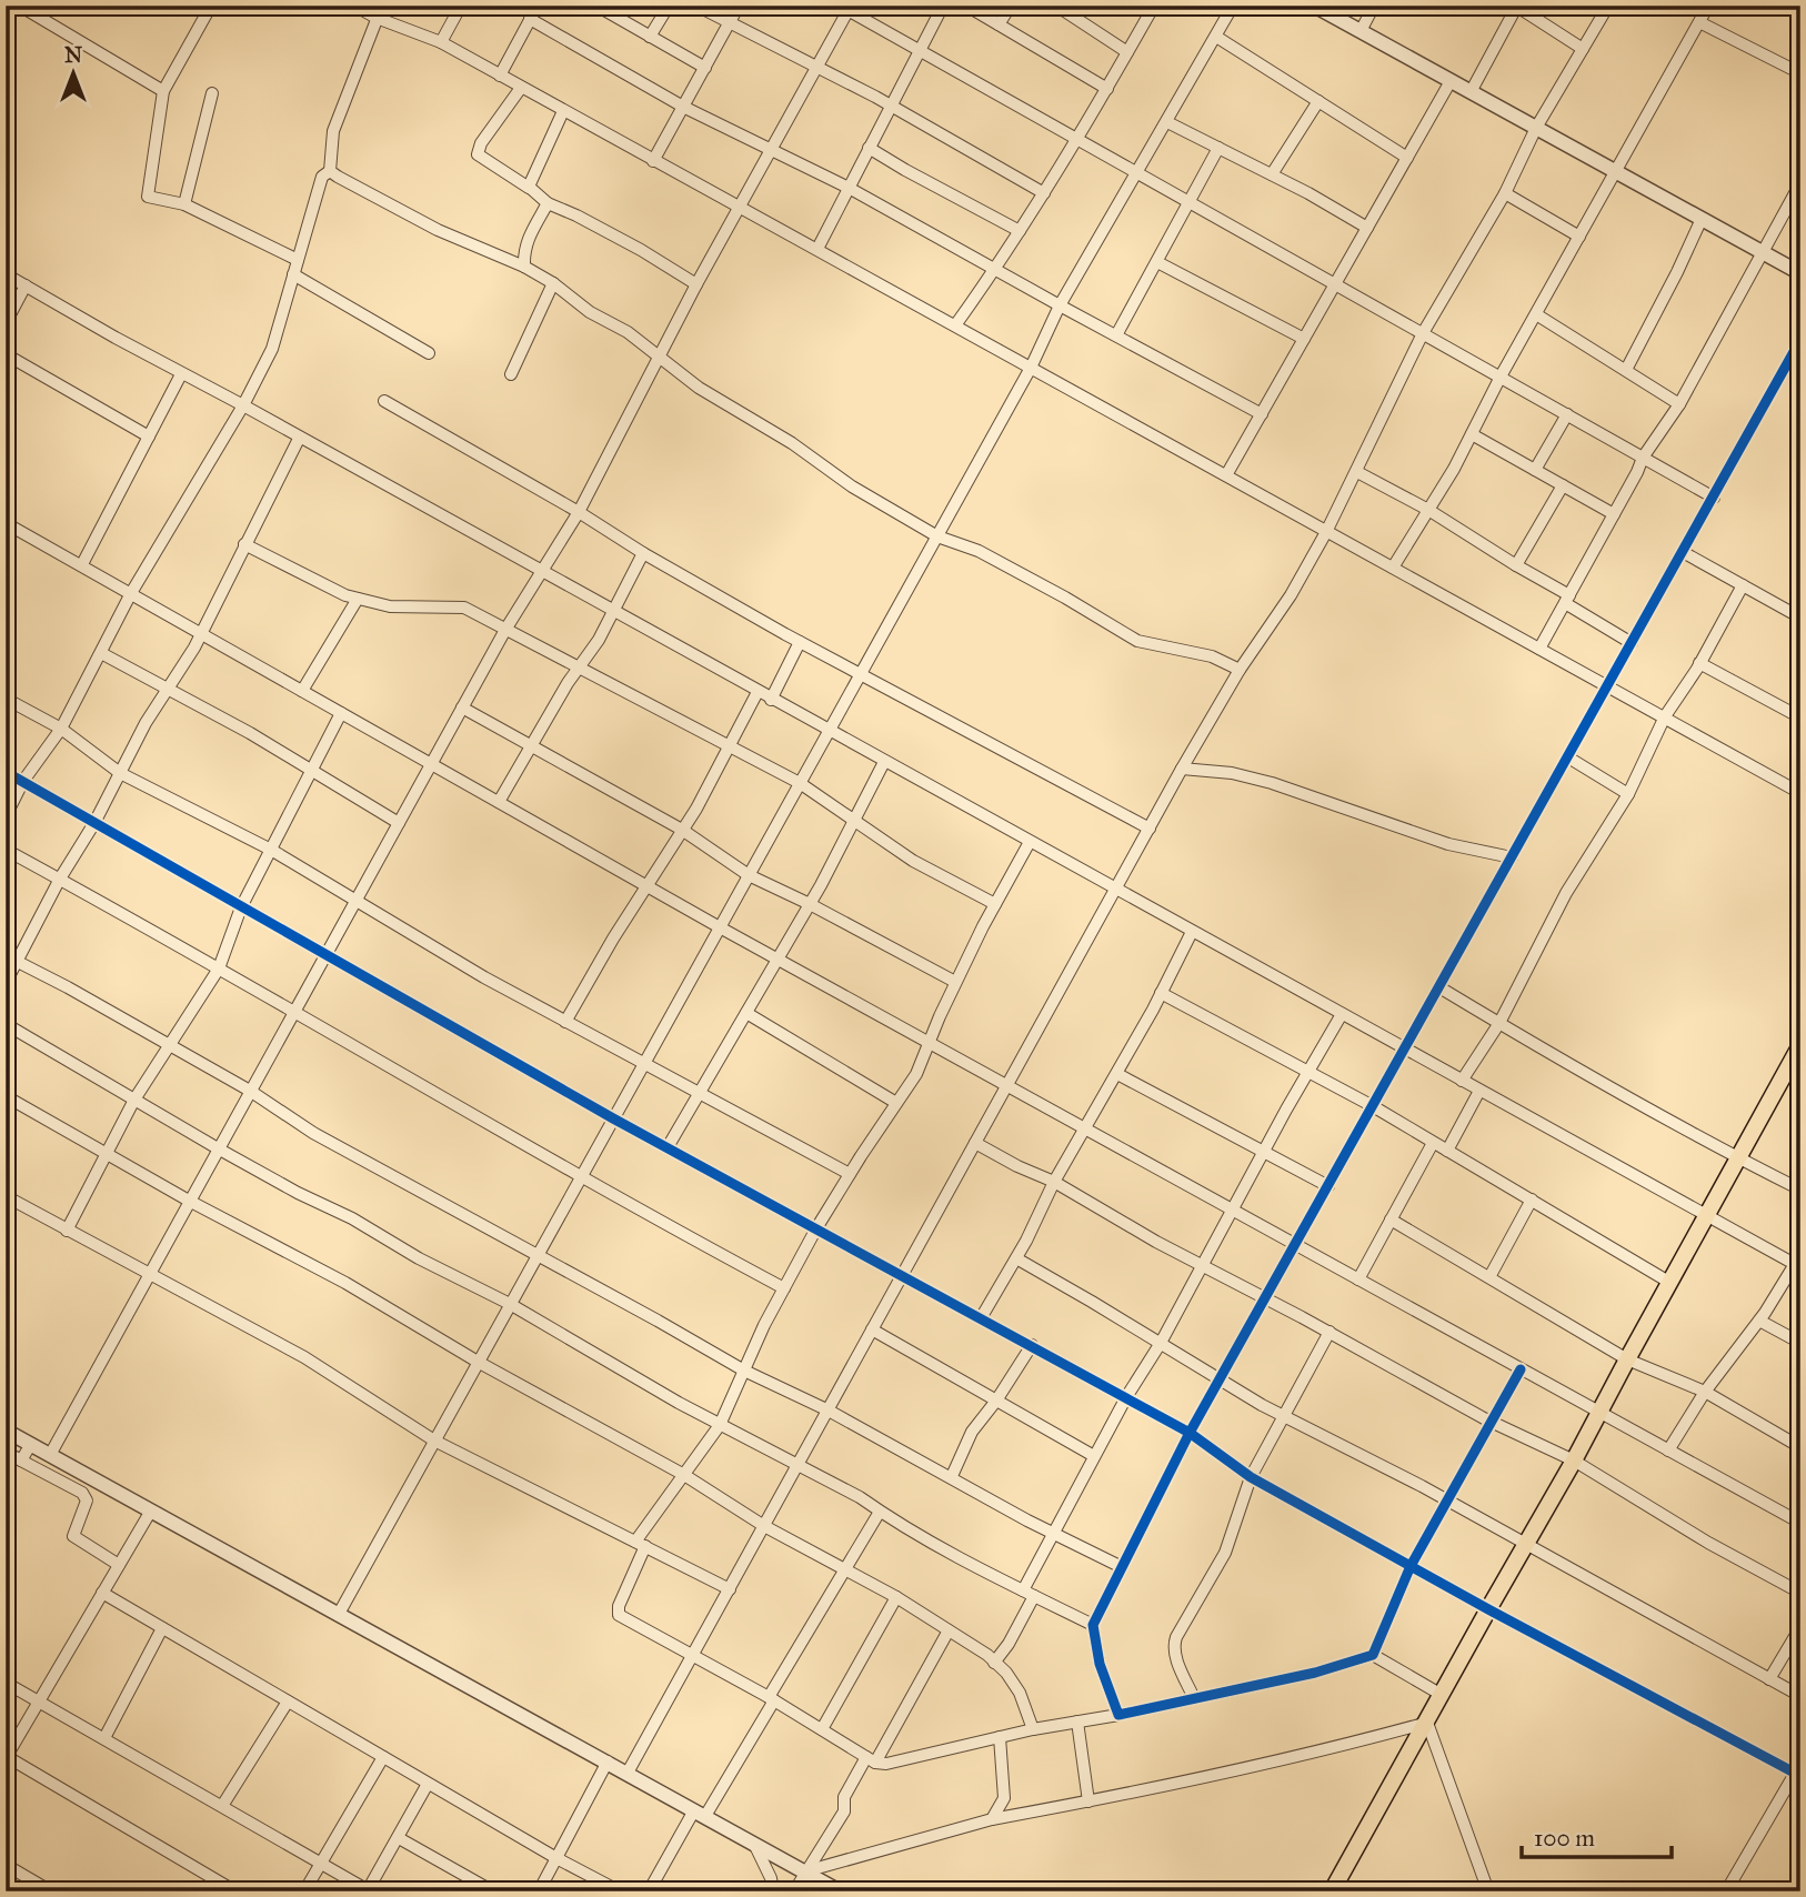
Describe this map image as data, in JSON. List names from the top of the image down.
{
  "scale_bar": "100 m",
  "north": "top"
}
